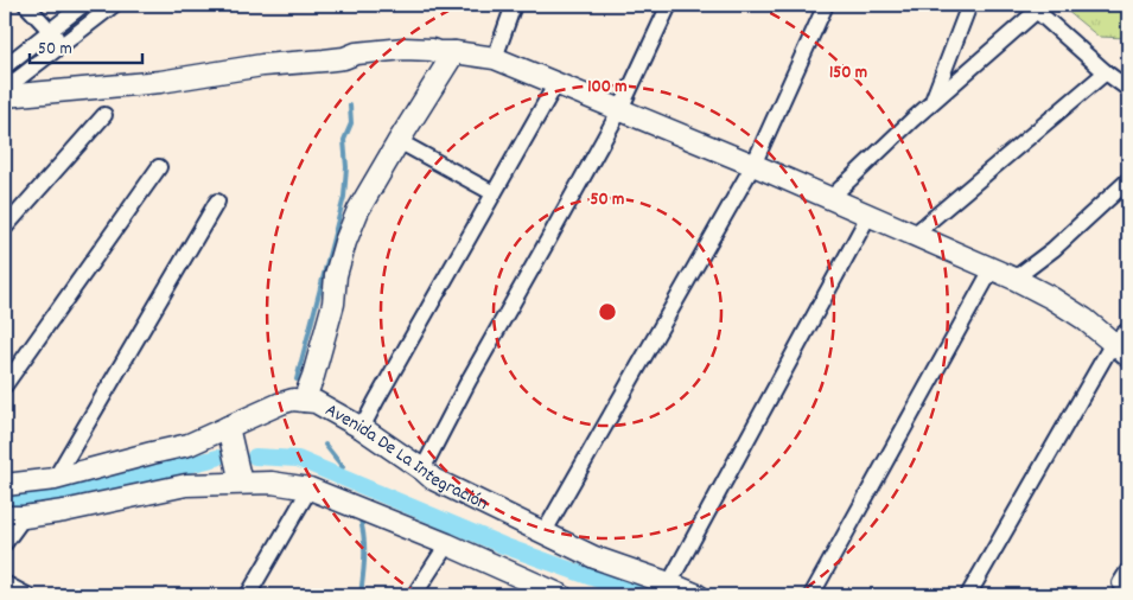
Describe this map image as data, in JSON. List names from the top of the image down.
{
  "streets": {
    "street": ["Avenida De La Integración"]
  },
  "scale_bar": "50 m",
  "rings": ["150 m", "100 m", "50 m"]
}
